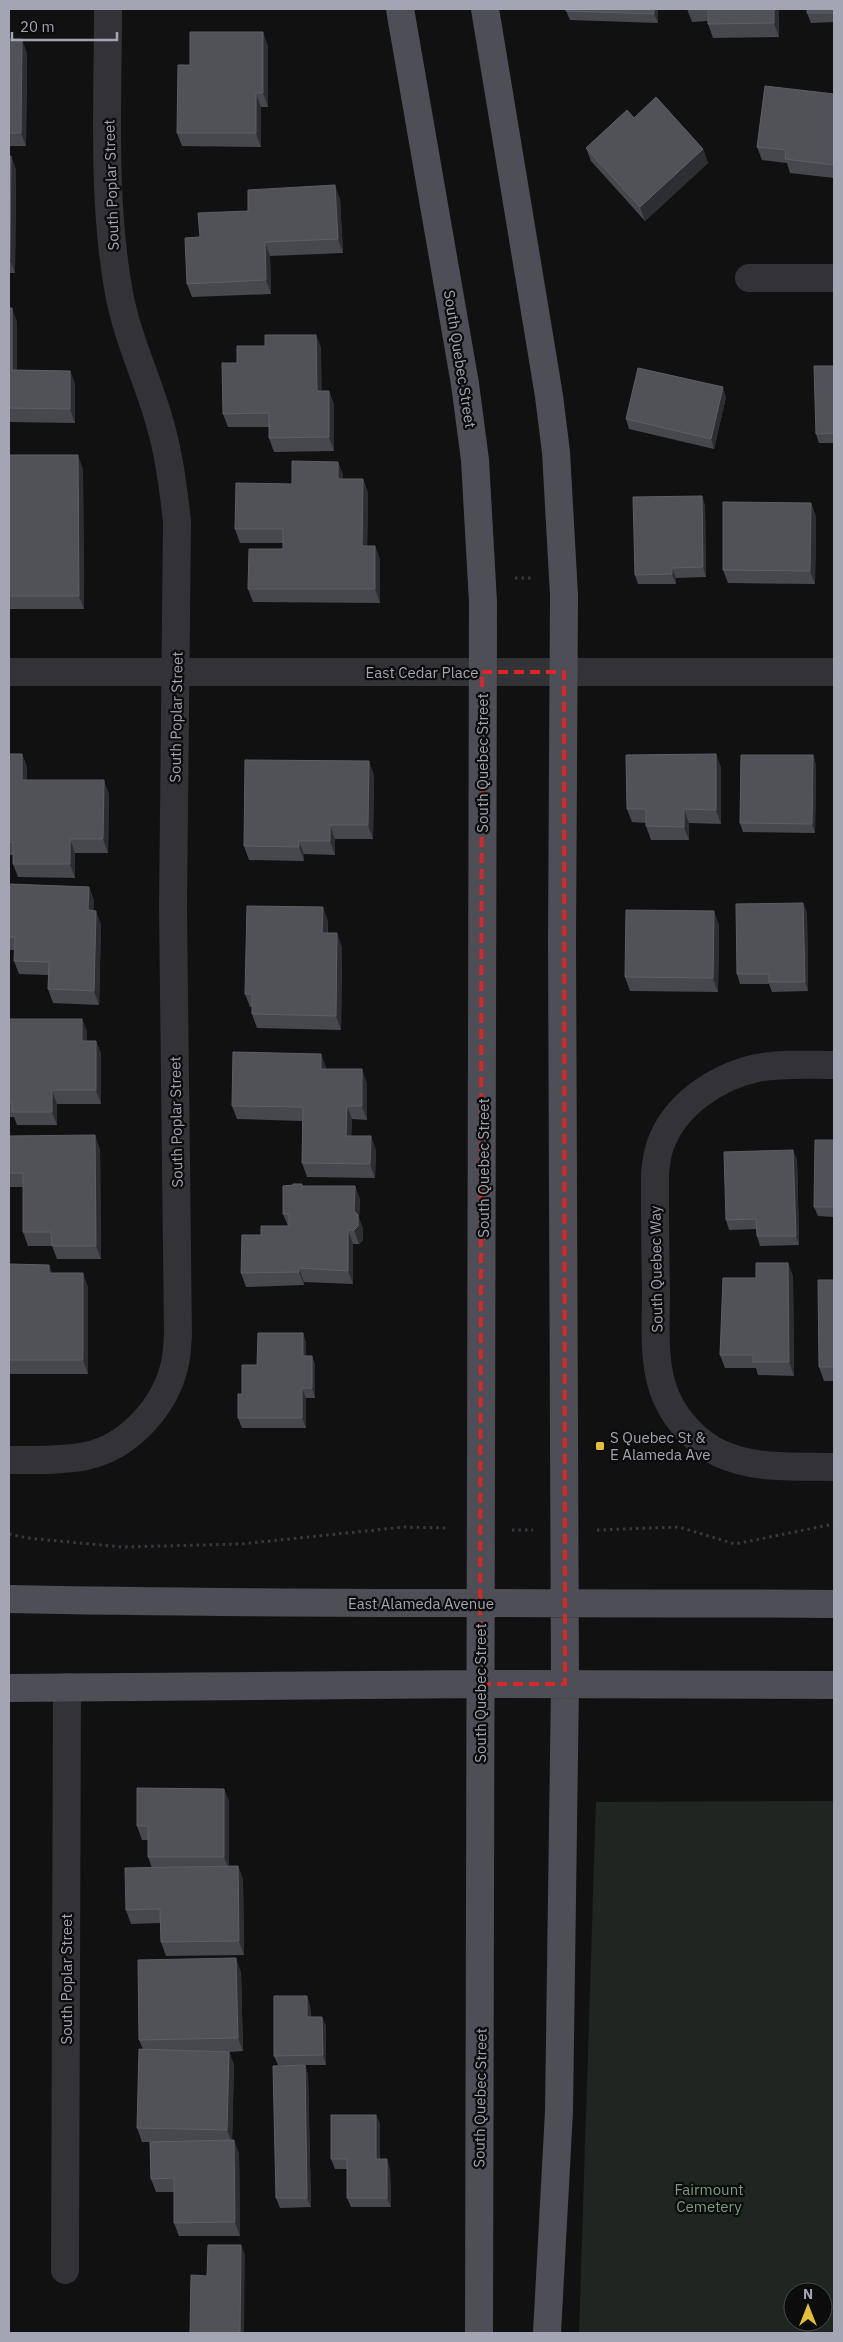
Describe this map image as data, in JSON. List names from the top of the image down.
{
  "streets": {
    "main road": ["South Quebec Street", "East Alameda Avenue"],
    "street": ["South Poplar Street", "East Cedar Place", "South Quebec Way"]
  },
  "crossings": [
    ["South Poplar Street", "East Cedar Place"],
    ["South Quebec Street", "East Cedar Place"],
    ["South Quebec Street", "East Alameda Avenue"]
  ],
  "parks": ["Fairmount Cemetery"],
  "places": {
    "transit": ["S Quebec St & E Alameda Ave"]
  },
  "scale_bar": "20 m",
  "north": "top"
}
